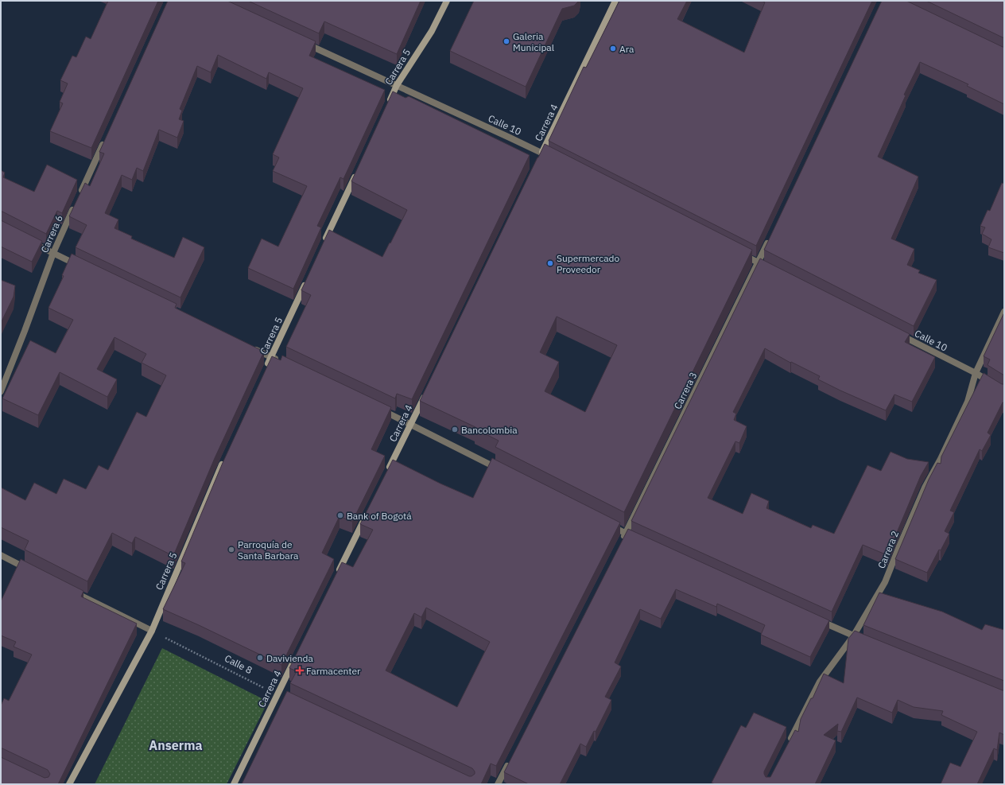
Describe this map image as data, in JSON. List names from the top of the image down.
{
  "streets": {
    "street": [
      "Carrera 5",
      "Carrera 4",
      "Calle 10",
      "Carrera 6",
      "Carrera 3",
      "Carrera 2"
    ],
    "path": ["Calle 8"]
  },
  "crossings": [
    ["Carrera 5", "Calle 10"],
    ["Carrera 5", "Calle 8"],
    ["Carrera 4", "Calle 10"],
    ["Carrera 4", "Calle 8"],
    ["Calle 10", "Carrera 2"]
  ],
  "districts": ["Anserma"],
  "places": {
    "other": [
      "Galeria Municipal",
      "Ara",
      "Supermercado Proveedor",
      "Bancolombia",
      "Bank of Bogotá",
      "Parroquía de Santa Barbara",
      "Davivienda"
    ],
    "health": ["Farmacenter"]
  }
}
